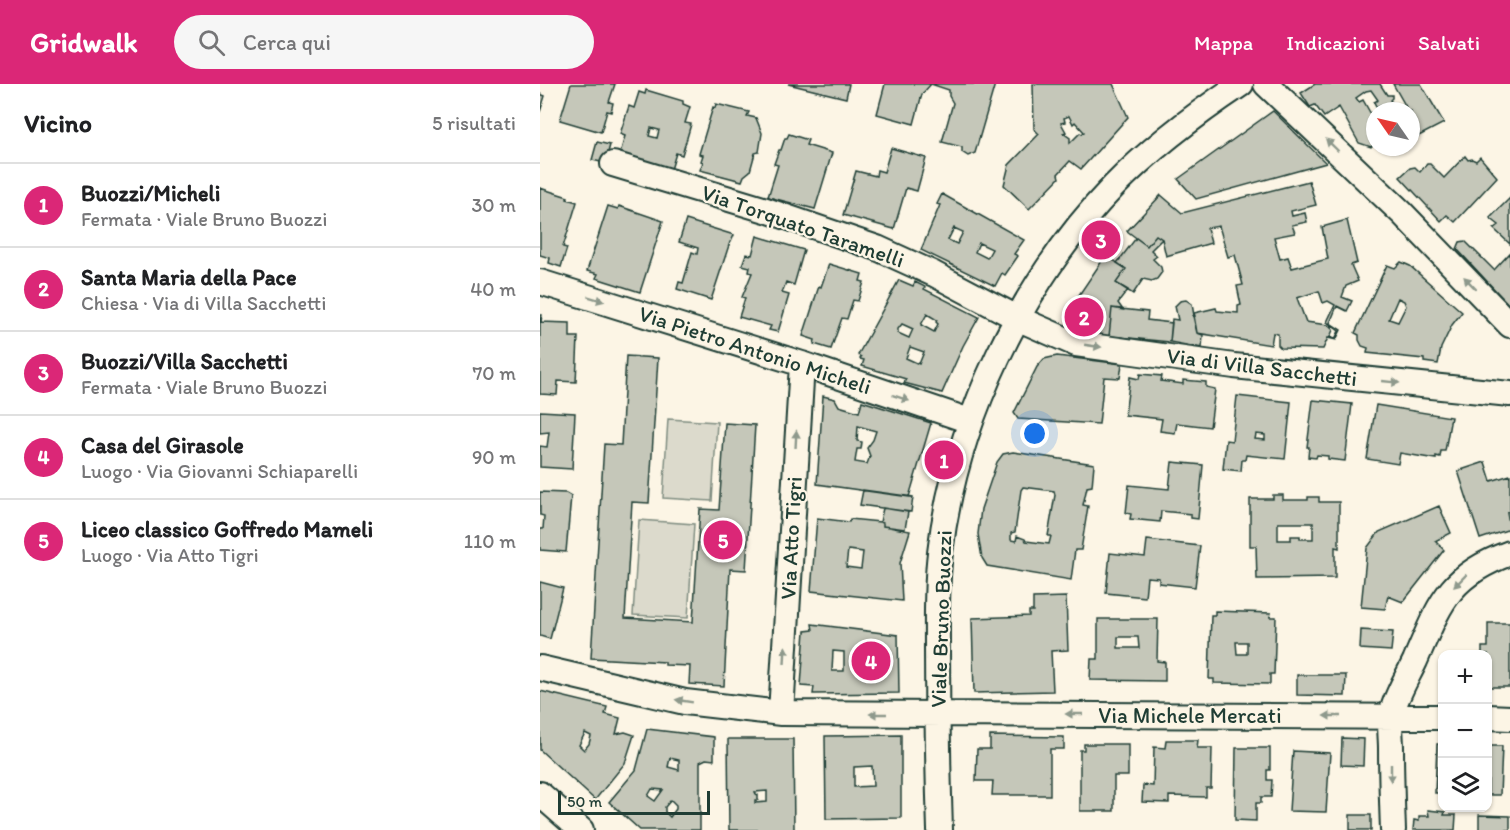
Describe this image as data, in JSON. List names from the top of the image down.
{
  "streets": {
    "street": [
      "Via Torquato Taramelli",
      "Via Pietro Antonio Micheli",
      "Via di Villa Sacchetti",
      "Via Atto Tigri",
      "Viale Bruno Buozzi",
      "Via Michele Mercati"
    ]
  },
  "crossings": [
    ["Via Torquato Taramelli", "Via di Villa Sacchetti"],
    ["Via Torquato Taramelli", "Viale Bruno Buozzi"],
    ["Via Pietro Antonio Micheli", "Via Atto Tigri"],
    ["Via Pietro Antonio Micheli", "Viale Bruno Buozzi"],
    ["Via di Villa Sacchetti", "Viale Bruno Buozzi"],
    ["Via Atto Tigri", "Via Michele Mercati"],
    ["Viale Bruno Buozzi", "Via Michele Mercati"]
  ],
  "one_way": [
    "Via Pietro Antonio Micheli",
    "Via di Villa Sacchetti",
    "Via Atto Tigri",
    "Via Michele Mercati"
  ],
  "scale_bar": "50 m",
  "north": "top left",
  "page": {
    "header": "Gridwalk",
    "search": "Cerca qui",
    "nav": ["Mappa", "Indicazioni", "Salvati"],
    "heading": ["Vicino", "5 risultati"],
    "list": [
      {
        "mark": "1",
        "name": "Buozzi/Micheli",
        "note": "Fermata · Viale Bruno Buozzi",
        "value": "30 m"
      },
      {
        "mark": "2",
        "name": "Santa Maria della Pace",
        "note": "Chiesa · Via di Villa Sacchetti",
        "value": "40 m"
      },
      {
        "mark": "3",
        "name": "Buozzi/Villa Sacchetti",
        "note": "Fermata · Viale Bruno Buozzi",
        "value": "70 m"
      },
      {
        "mark": "4",
        "name": "Casa del Girasole",
        "note": "Luogo · Via Giovanni Schiaparelli",
        "value": "90 m"
      },
      {
        "mark": "5",
        "name": "Liceo classico Goffredo Mameli",
        "note": "Luogo · Via Atto Tigri",
        "value": "110 m"
      }
    ],
    "pins": [
      "3",
      "2",
      "1",
      "5",
      "4"
    ],
    "map_buttons": ["+", "−"],
    "scale": "50 m"
  }
}
